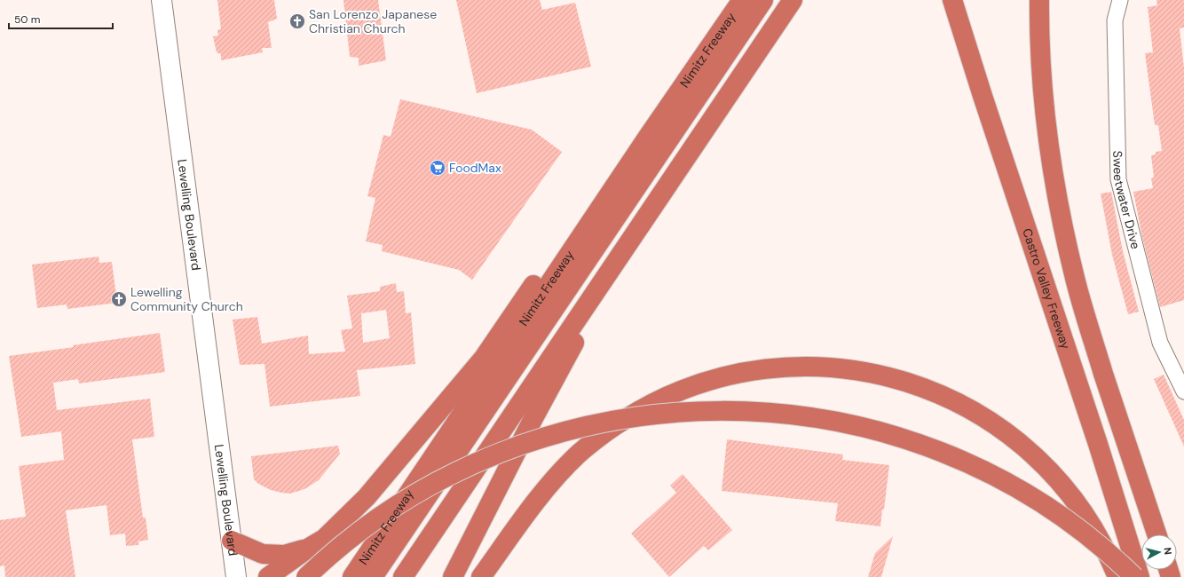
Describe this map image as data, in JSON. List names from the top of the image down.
{
  "streets": {
    "highway": ["Nimitz Freeway", "Castro Valley Freeway"],
    "main road": ["Lewelling Boulevard"],
    "street": ["Sweetwater Drive"]
  },
  "places": {
    "church": ["San Lorenzo Japanese Christian Church", "Lewelling Community Church"],
    "supermarket": ["FoodMax"]
  },
  "scale_bar": "50 m",
  "north": "right"
}
